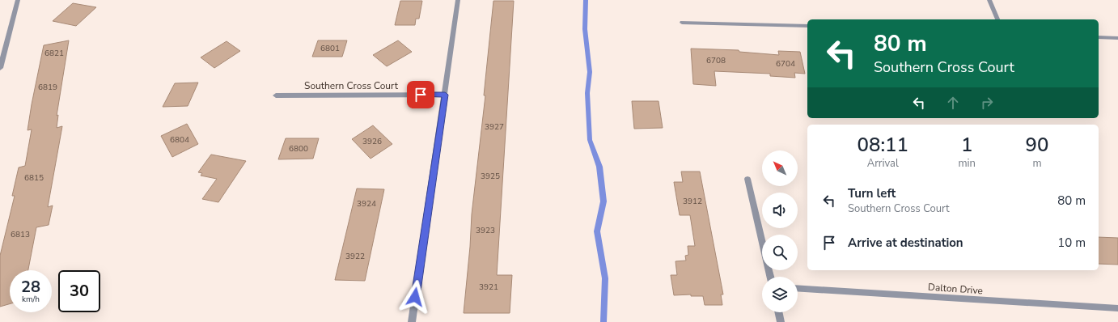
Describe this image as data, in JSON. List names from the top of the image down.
{
  "streets": {
    "street": ["Southern Cross Court", "Dalton Drive"]
  },
  "house_numbers": [
    "6801",
    "6821",
    "6708",
    "6704",
    "6819",
    "3927",
    "6804",
    "3926",
    "6800",
    "3925",
    "6815",
    "3912",
    "3924",
    "3923",
    "6813",
    "3922",
    "3921"
  ],
  "north": "top left",
  "page": {
    "turn": ["80 m", "Southern Cross Court"],
    "eta": [
      "08:11",
      "Arrival",
      "1",
      "min",
      "90",
      "m"
    ],
    "list": [
      {
        "name": "Turn left",
        "note": "Southern Cross Court",
        "value": "80 m"
      },
      {
        "name": "Arrive at destination",
        "value": "10 m"
      }
    ],
    "speed": "28 km/h",
    "limit": "30"
  }
}
